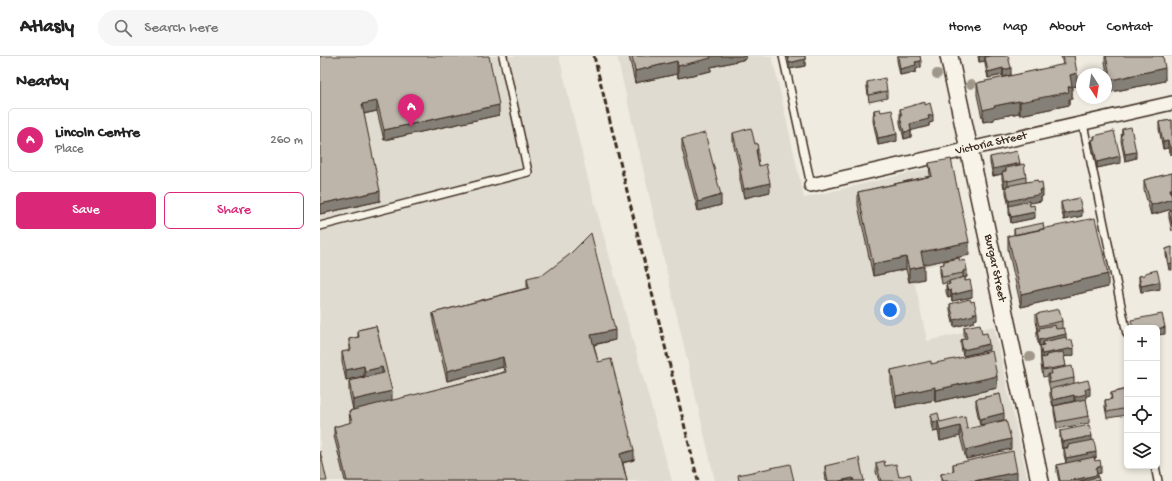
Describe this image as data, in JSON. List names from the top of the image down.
{
  "streets": {
    "street": ["Victoria Street", "Burgar Street"]
  },
  "crossings": [
    ["Victoria Street", "Burgar Street"]
  ],
  "north": "bottom",
  "page": {
    "header": "Atlasly",
    "search": "Search here",
    "nav": [
      "Home",
      "Map",
      "About",
      "Contact"
    ],
    "heading": "Nearby",
    "pins": "A",
    "list": [
      {
        "mark": "A",
        "name": "Lincoln Centre",
        "note": "Place",
        "value": "260 m"
      }
    ],
    "buttons": ["Save", "Share"],
    "map_buttons": ["+", "−"]
  }
}
